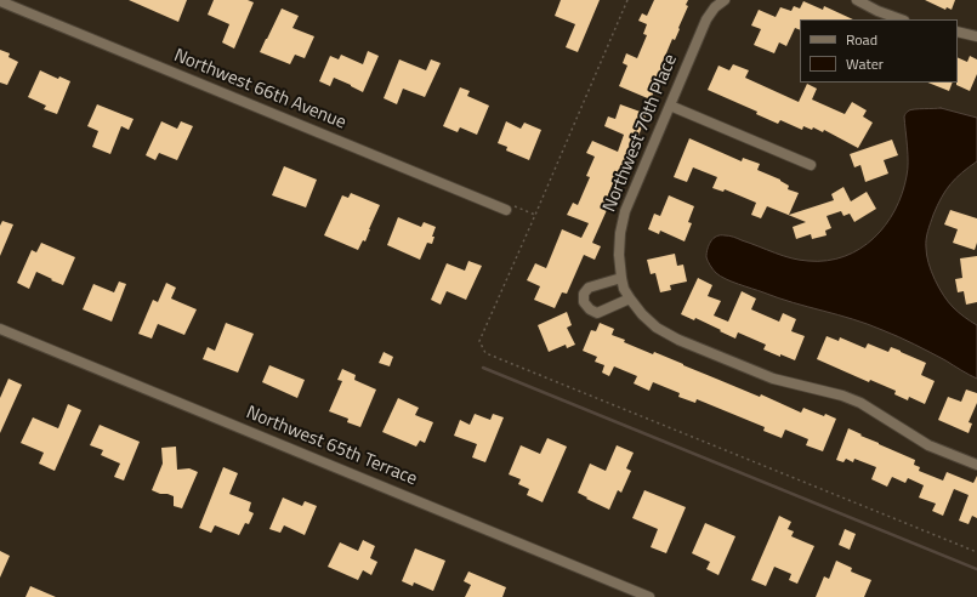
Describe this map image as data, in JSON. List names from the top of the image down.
{
  "streets": {
    "street": ["Northwest 66th Avenue", "Northwest 70th Place", "Northwest 65th Terrace"]
  },
  "legend": ["Road", "Water"]
}
